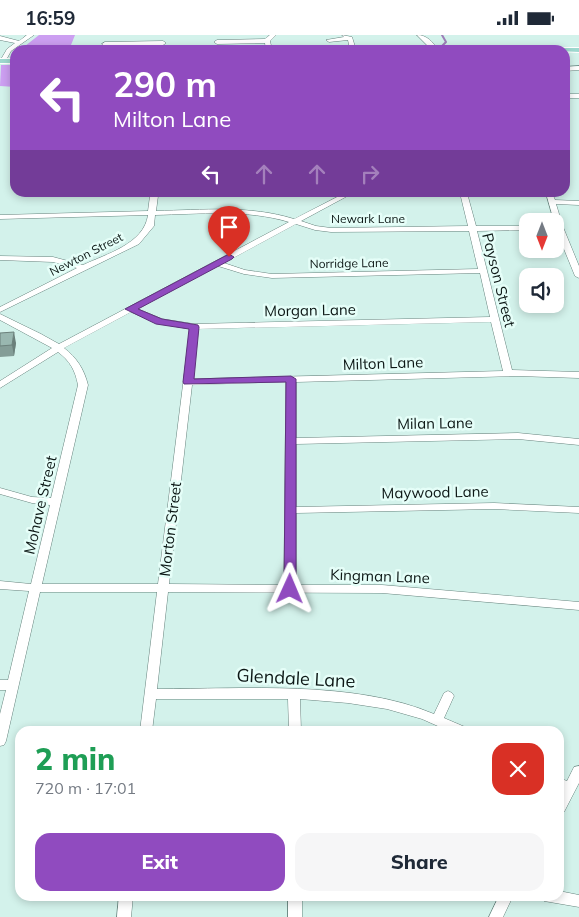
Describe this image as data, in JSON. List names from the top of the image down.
{
  "streets": {
    "street": [
      "Newark Lane",
      "Newton Street",
      "Norridge Lane",
      "Payson Street",
      "Morgan Lane",
      "Milton Lane",
      "Milan Lane",
      "Maywood Lane",
      "Mohave Street",
      "Morton Street",
      "Kingman Lane",
      "Glendale Lane"
    ]
  },
  "crossings": [
    ["Newark Lane", "Newton Street"],
    ["Newark Lane", "Payson Street"],
    ["Norridge Lane", "Payson Street"],
    ["Payson Street", "Morgan Lane"],
    ["Payson Street", "Milton Lane"],
    ["Morgan Lane", "Morton Street"],
    ["Milton Lane", "Morton Street"],
    ["Mohave Street", "Kingman Lane"],
    ["Morton Street", "Kingman Lane"],
    ["Morton Street", "Glendale Lane"]
  ],
  "north": "bottom",
  "page": {
    "status": "16:59",
    "turn": ["290 m", "Milton Lane"],
    "heading": ["2 min", "720 m · 17:01"],
    "buttons": ["Exit", "Share"]
  }
}
